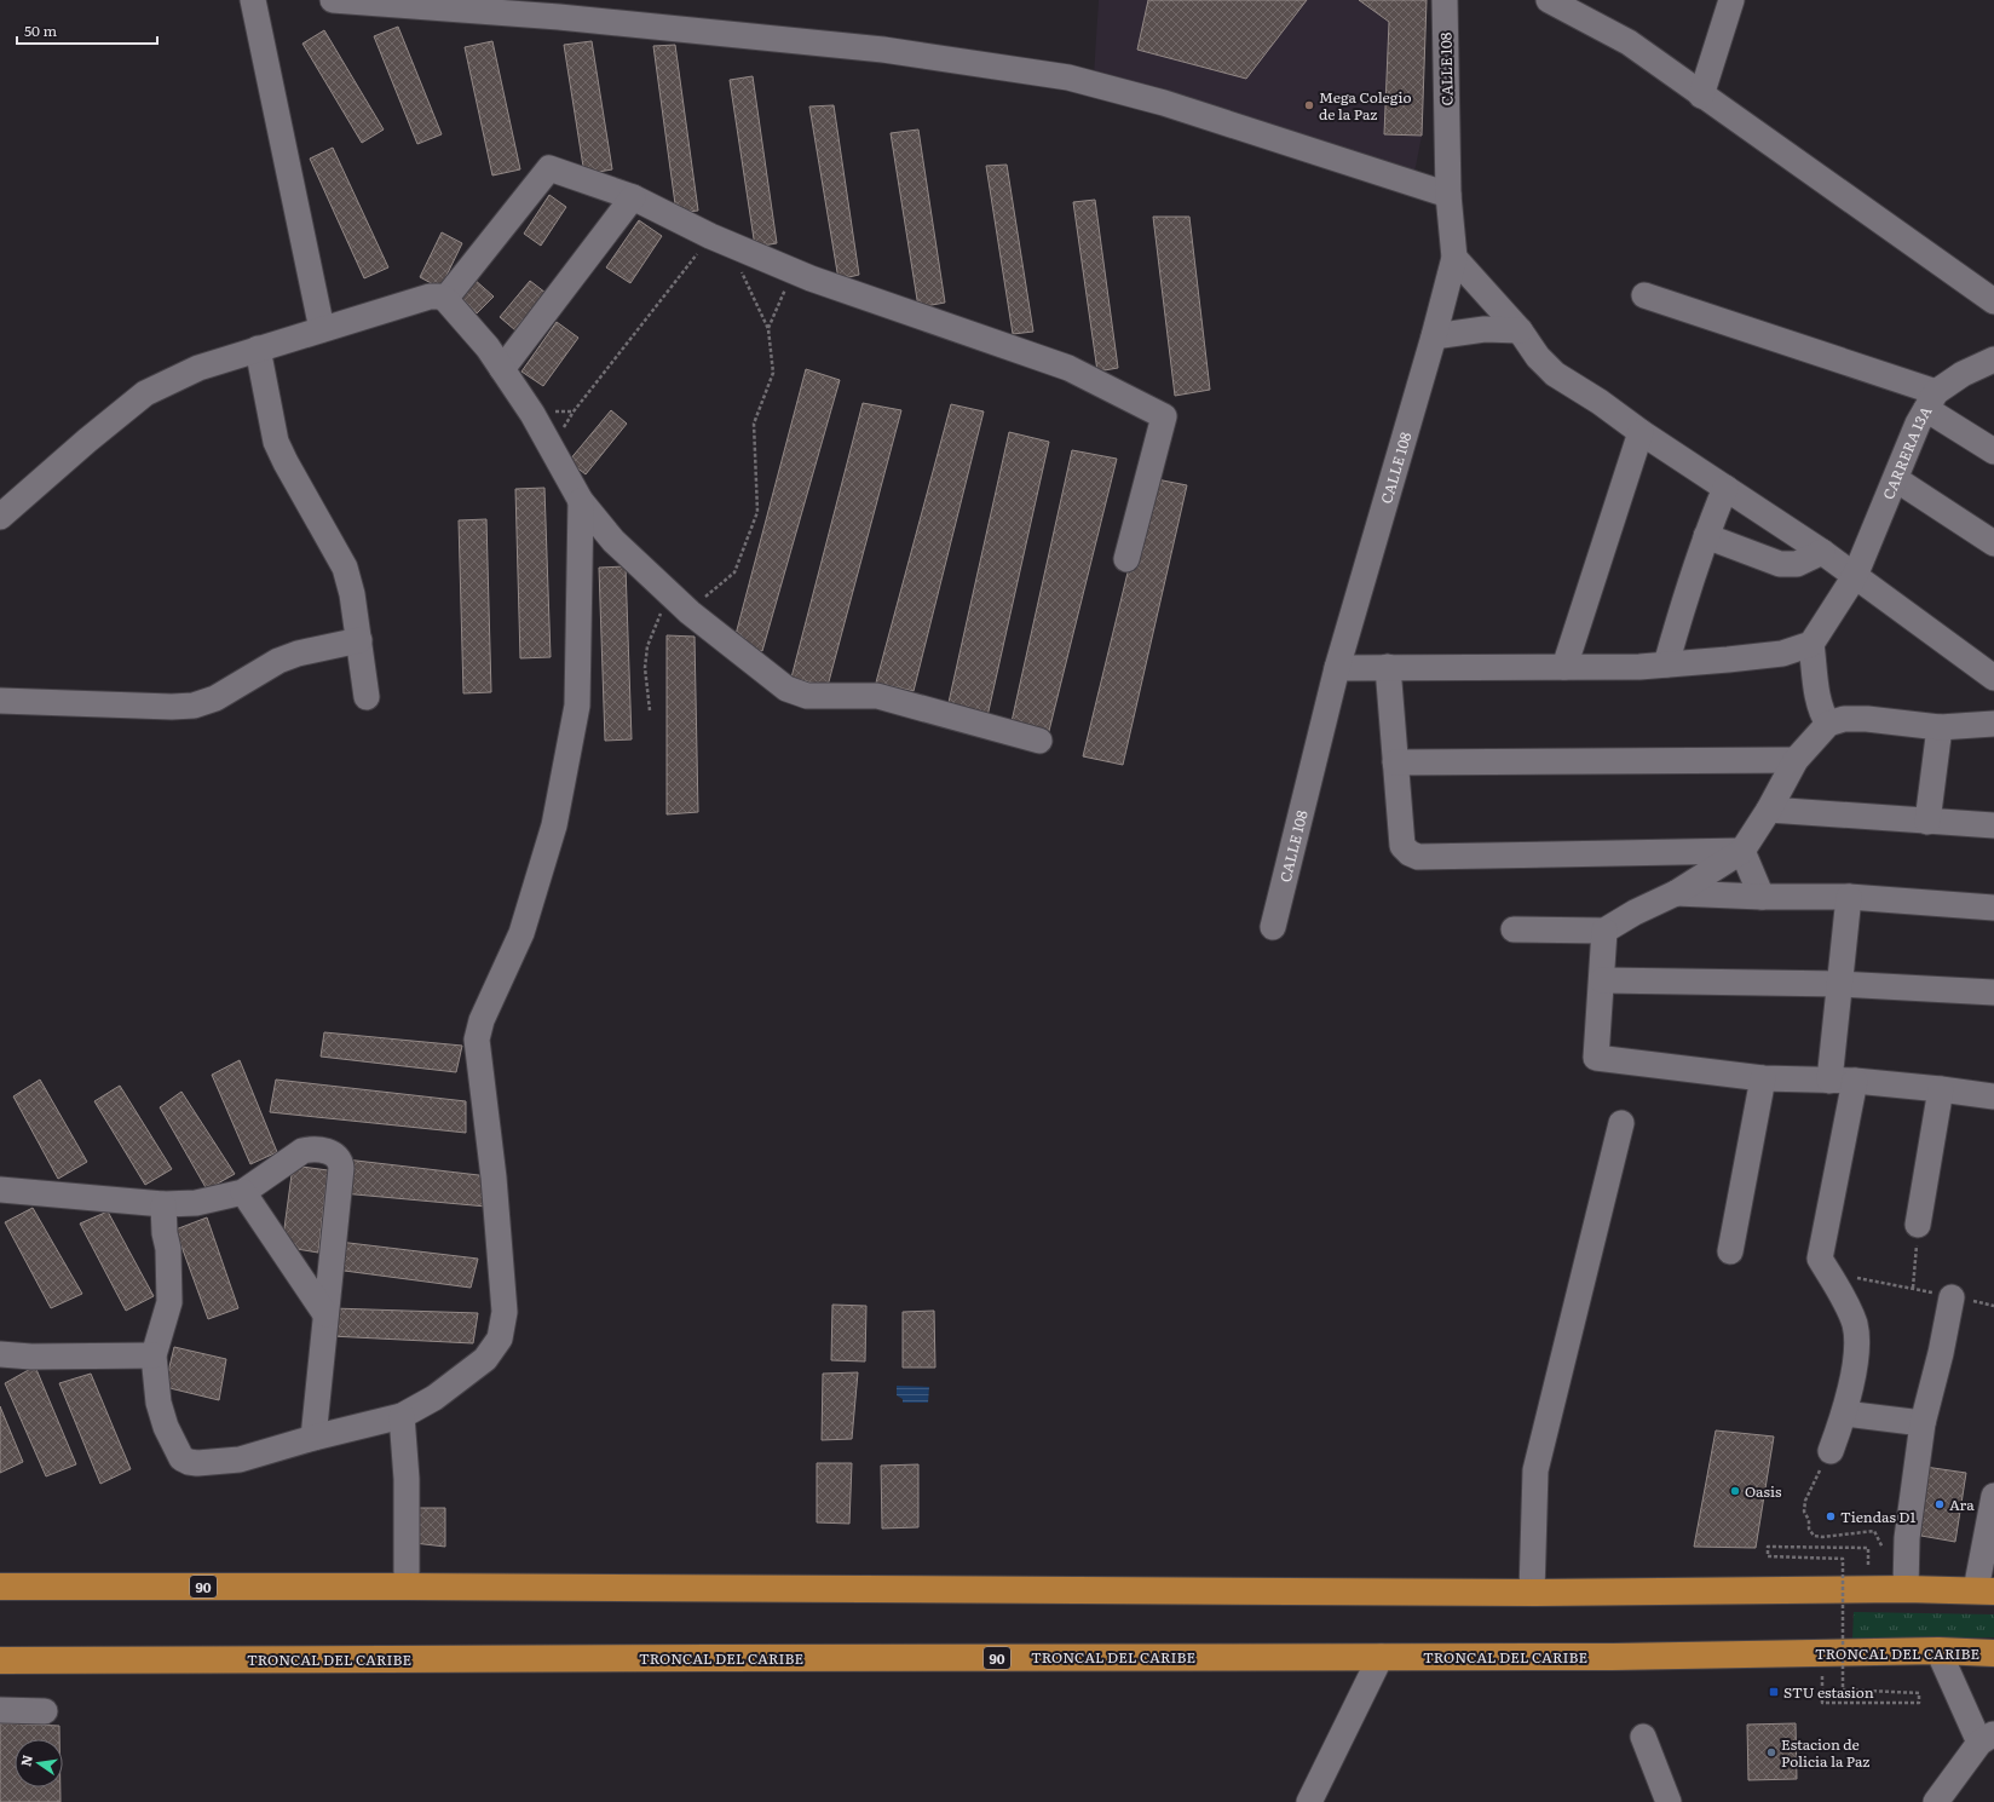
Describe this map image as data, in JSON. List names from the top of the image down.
{
  "streets": {
    "highway": ["90", "TRONCAL DEL CARIBE"],
    "street": ["CALLE 108", "CARRERA 13A"]
  },
  "places": {
    "other": [
      "Mega Colegio de la Paz",
      "Oasis",
      "Ara",
      "Tiendas D1",
      "Estacion de Policia la Paz"
    ],
    "transit": ["STU estasion"]
  },
  "scale_bar": "50 m",
  "north": "left"
}
